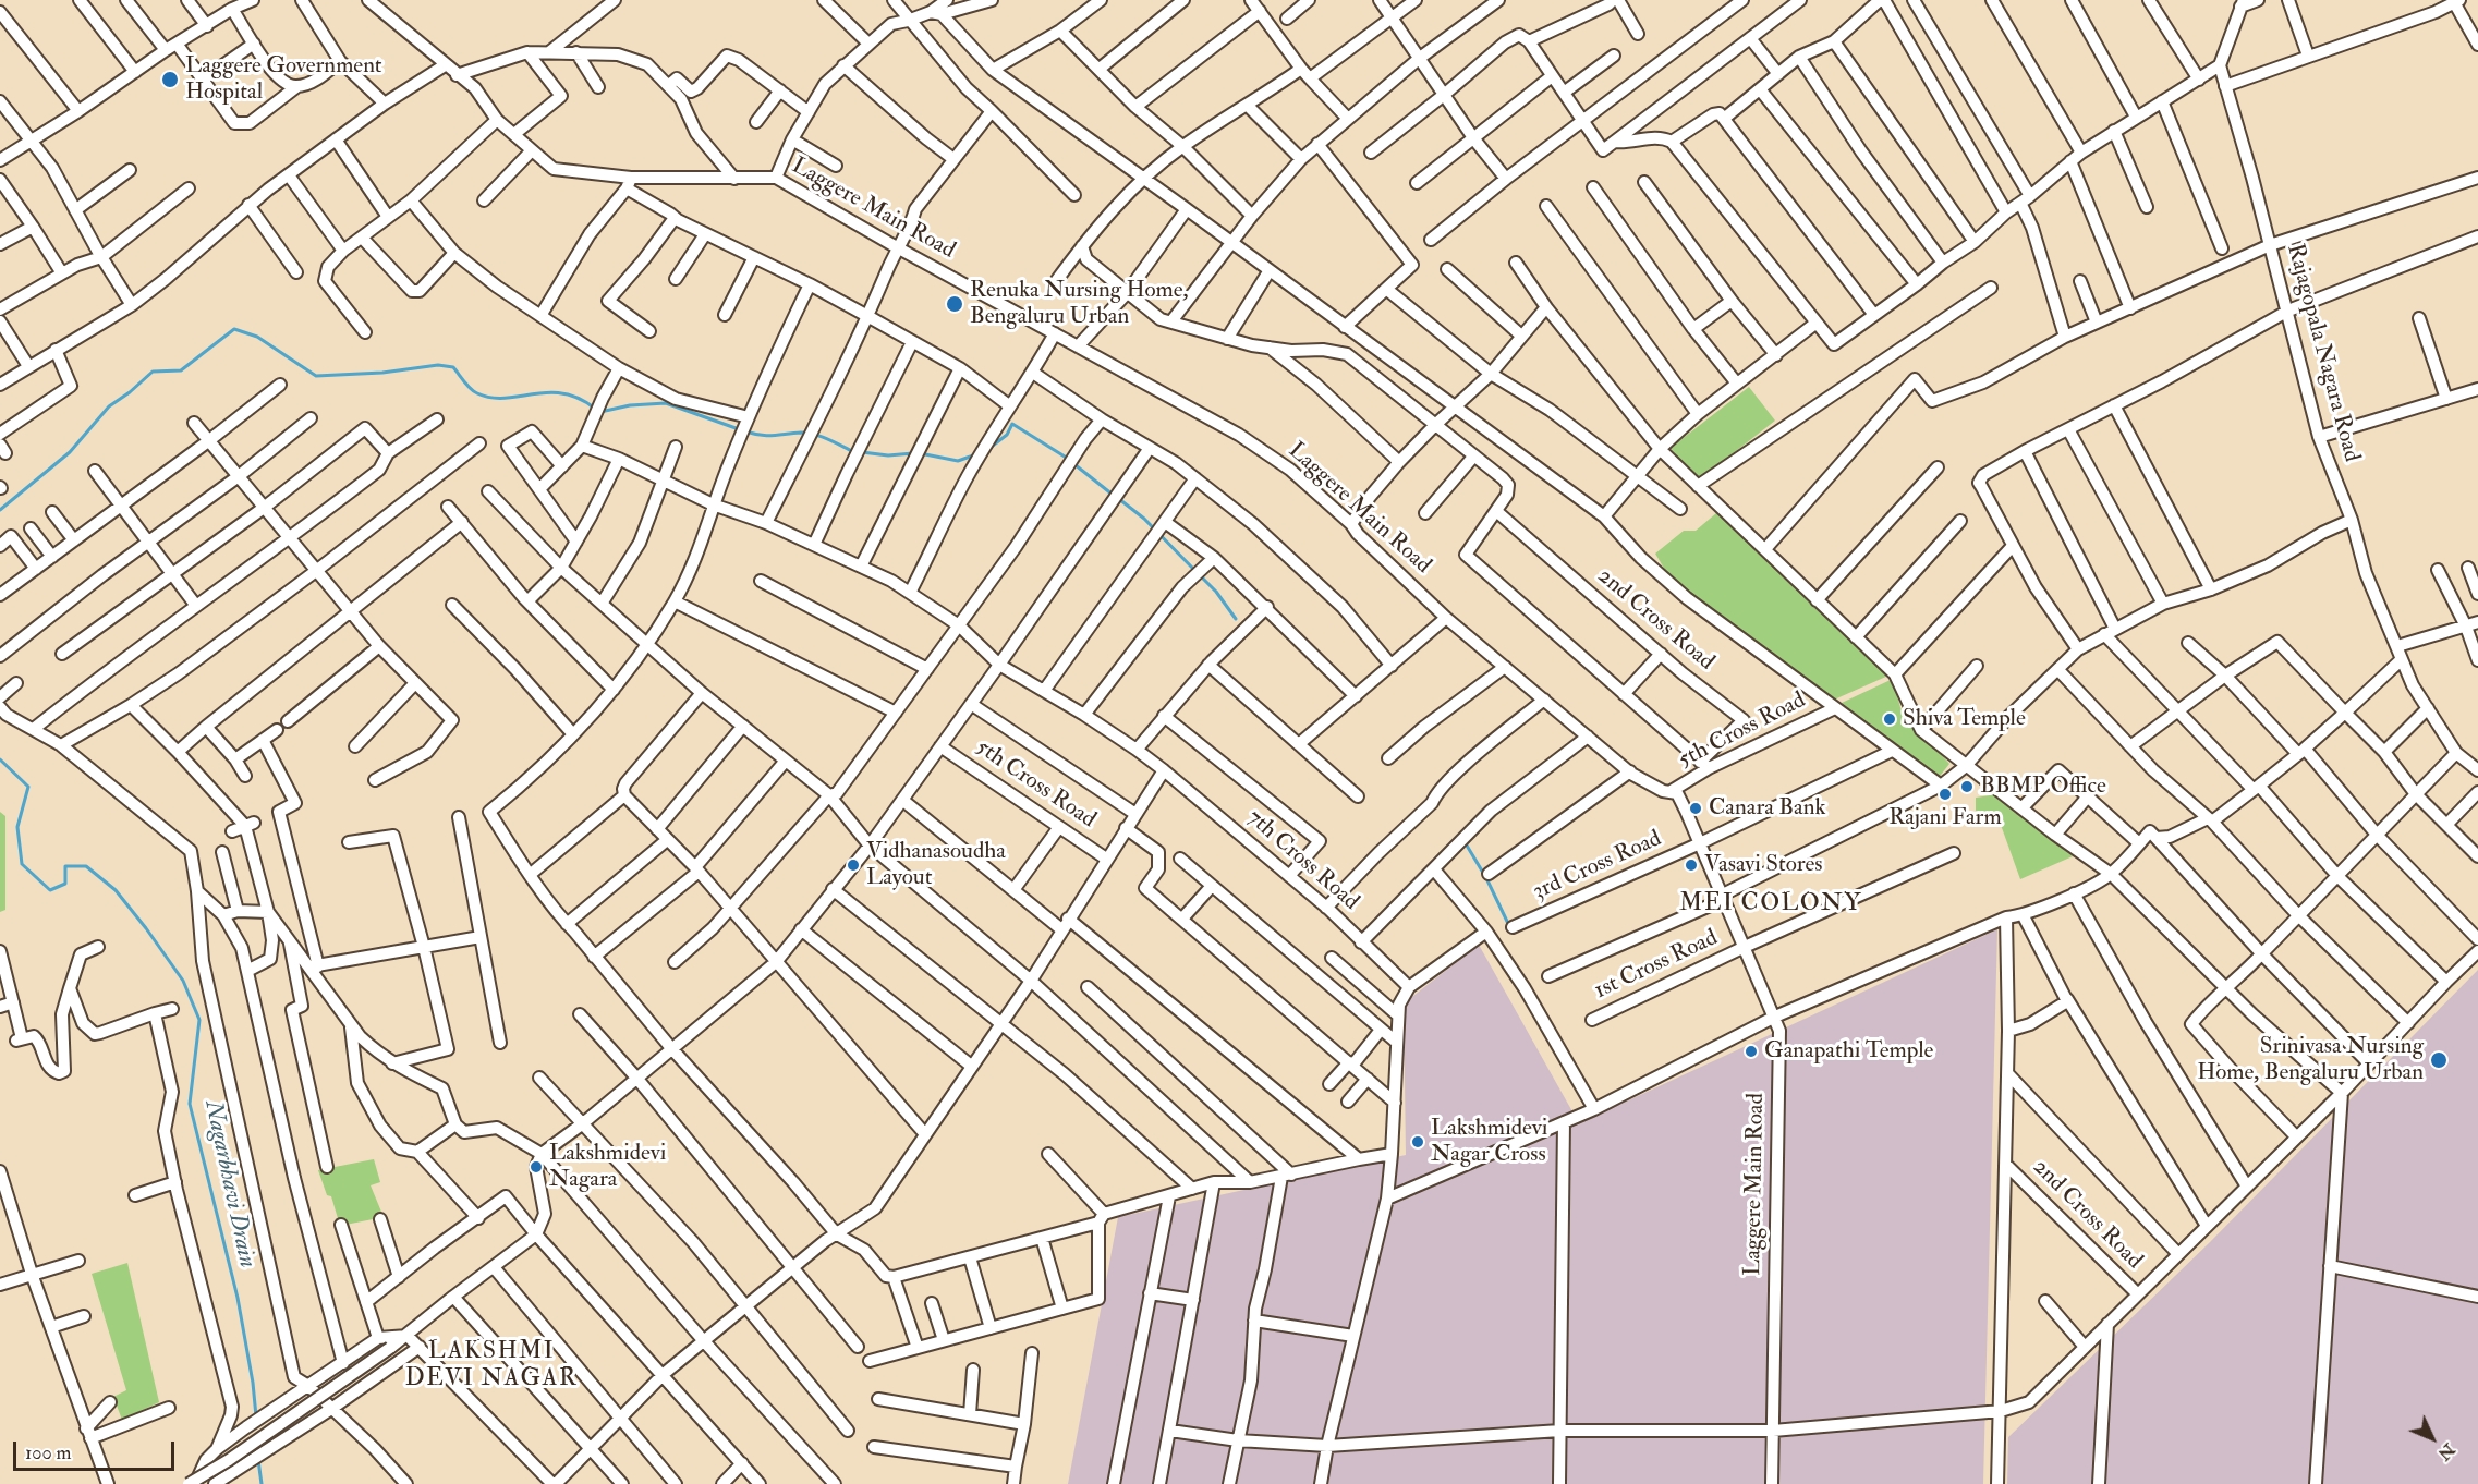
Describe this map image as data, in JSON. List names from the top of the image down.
{
  "streets": {
    "street": [
      "Laggere Main Road",
      "Rajagopala Nagara Road",
      "2nd Cross Road",
      "5th Cross Road",
      "7th Cross Road",
      "3rd Cross Road",
      "1st Cross Road"
    ]
  },
  "crossings": [
    ["Laggere Main Road", "5th Cross Road"],
    ["Laggere Main Road", "3rd Cross Road"],
    ["Laggere Main Road", "1st Cross Road"],
    ["2nd Cross Road", "5th Cross Road"]
  ],
  "districts": ["MEI COLONY", "LAKSHMI DEVI NAGAR"],
  "water": ["Nagarbhavi Drain"],
  "places": [
    "Laggere Government Hospital",
    "Renuka Nursing Home, Bengaluru Urban",
    "Shiva Temple",
    "BBMP Office",
    "Rajani Farm",
    "Canara Bank",
    "Vidhanasoudha Layout",
    "Vasavi Stores",
    "Ganapathi Temple",
    "Srinivasa Nursing Home, Bengaluru Urban",
    "Lakshmidevi Nagar Cross",
    "Lakshmidevi Nagara"
  ],
  "scale_bar": "100 m",
  "north": "bottom right"
}
